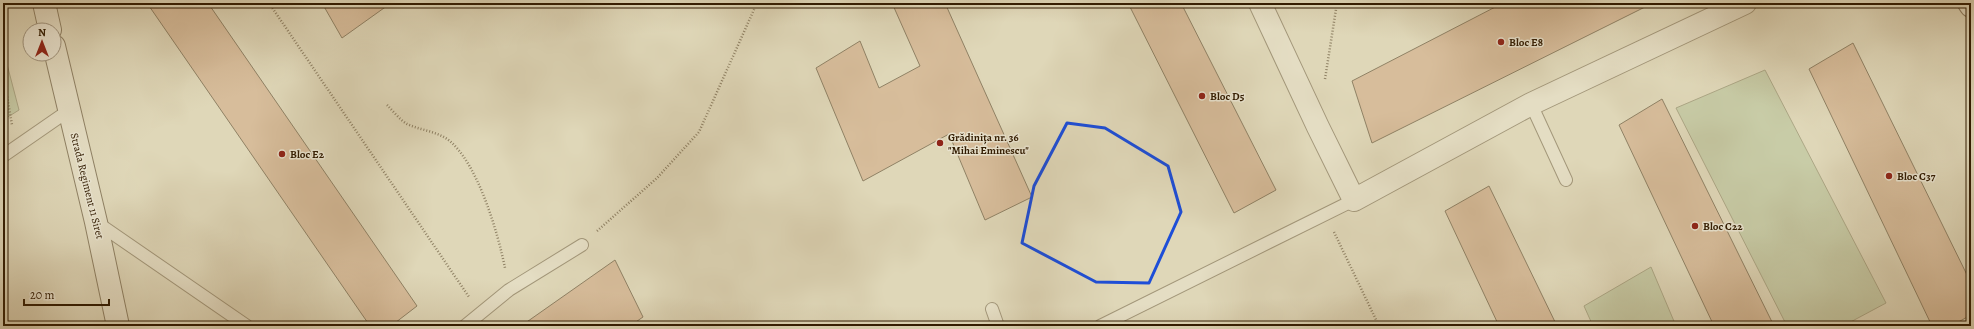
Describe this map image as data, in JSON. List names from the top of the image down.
{
  "streets": {
    "street": ["Strada Regiment 11 Siret"]
  },
  "places": [
    "Bloc E8",
    "Bloc D5",
    "Grădinița nr. 36 \"Mihai Eminescu\"",
    "Bloc E2",
    "Bloc C37",
    "Bloc C22"
  ],
  "scale_bar": "20 m",
  "north": "top"
}
